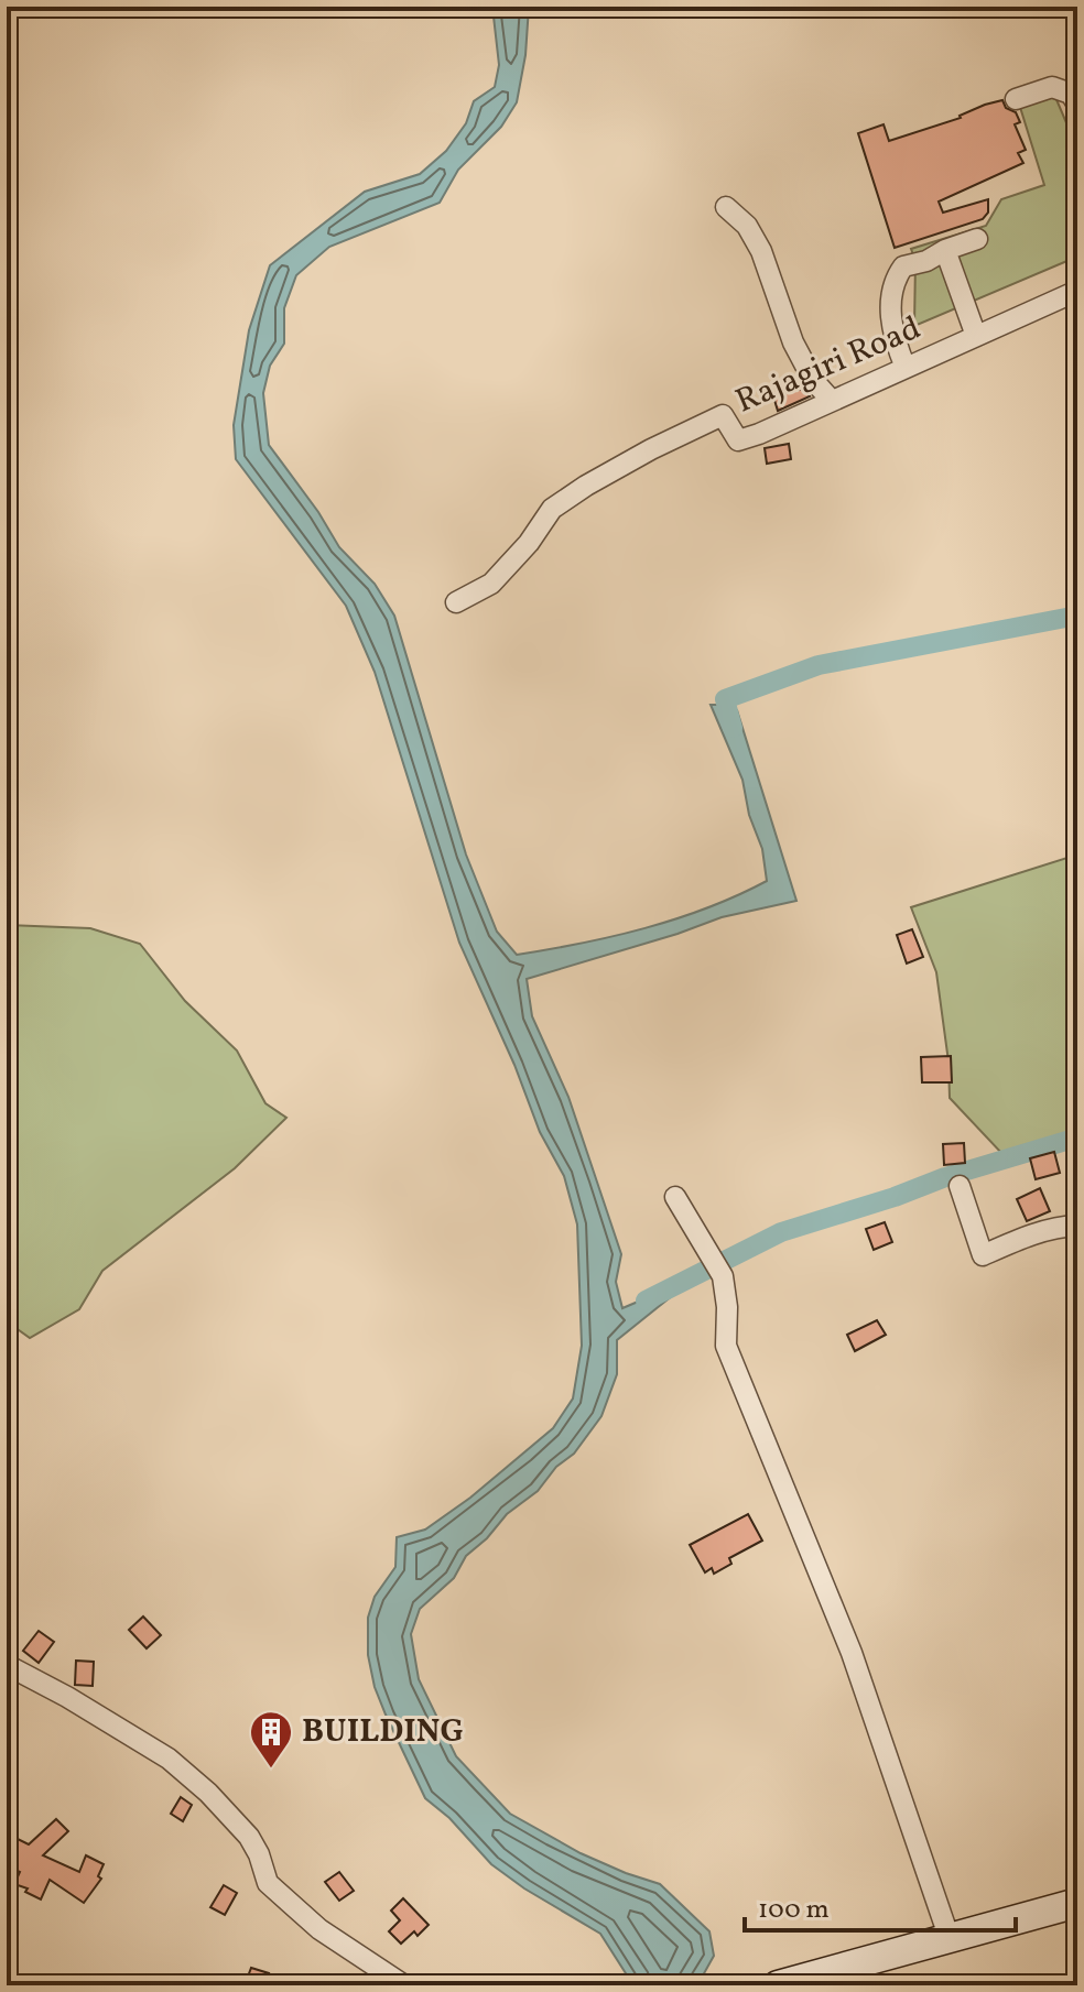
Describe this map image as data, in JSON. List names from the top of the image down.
{
  "streets": {
    "street": ["Rajagiri Road"]
  },
  "places": {
    "building": ["BUILDING"]
  },
  "scale_bar": "100 m"
}
